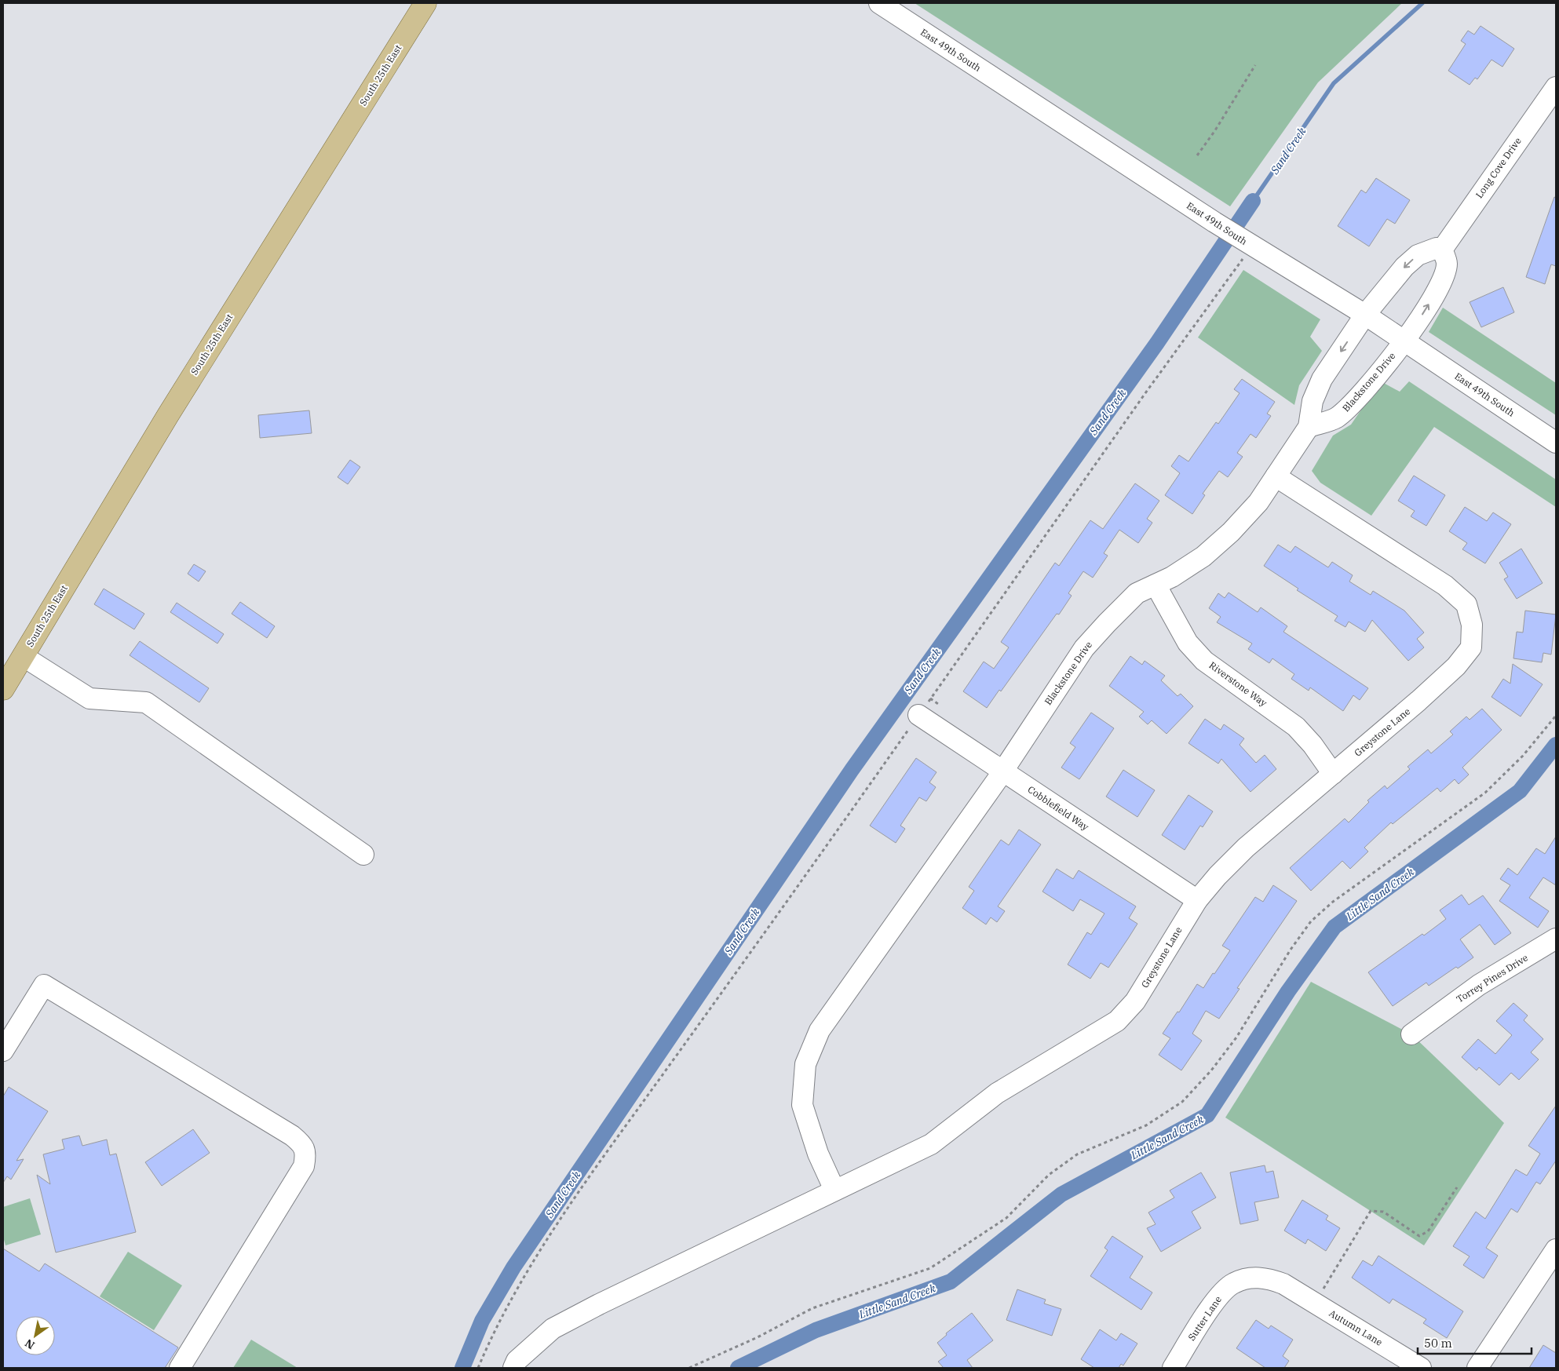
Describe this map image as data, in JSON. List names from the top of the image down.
{
  "streets": {
    "main road": ["South 25th East"],
    "street": [
      "East 49th South",
      "Long Cove Drive",
      "Blackstone Drive",
      "Riverstone Way",
      "Greystone Lane",
      "Cobblefield Way",
      "Torrey Pines Drive",
      "Sutter Lane",
      "Autumn Lane"
    ]
  },
  "crossings": [
    ["East 49th South", "Blackstone Drive"],
    ["Blackstone Drive", "Riverstone Way"],
    ["Blackstone Drive", "Greystone Lane"],
    ["Blackstone Drive", "Cobblefield Way"],
    ["Riverstone Way", "Greystone Lane"],
    ["Greystone Lane", "Cobblefield Way"],
    ["Sutter Lane", "Autumn Lane"]
  ],
  "water": ["Sand Creek", "Little Sand Creek"],
  "scale_bar": "50 m",
  "north": "bottom left"
}
